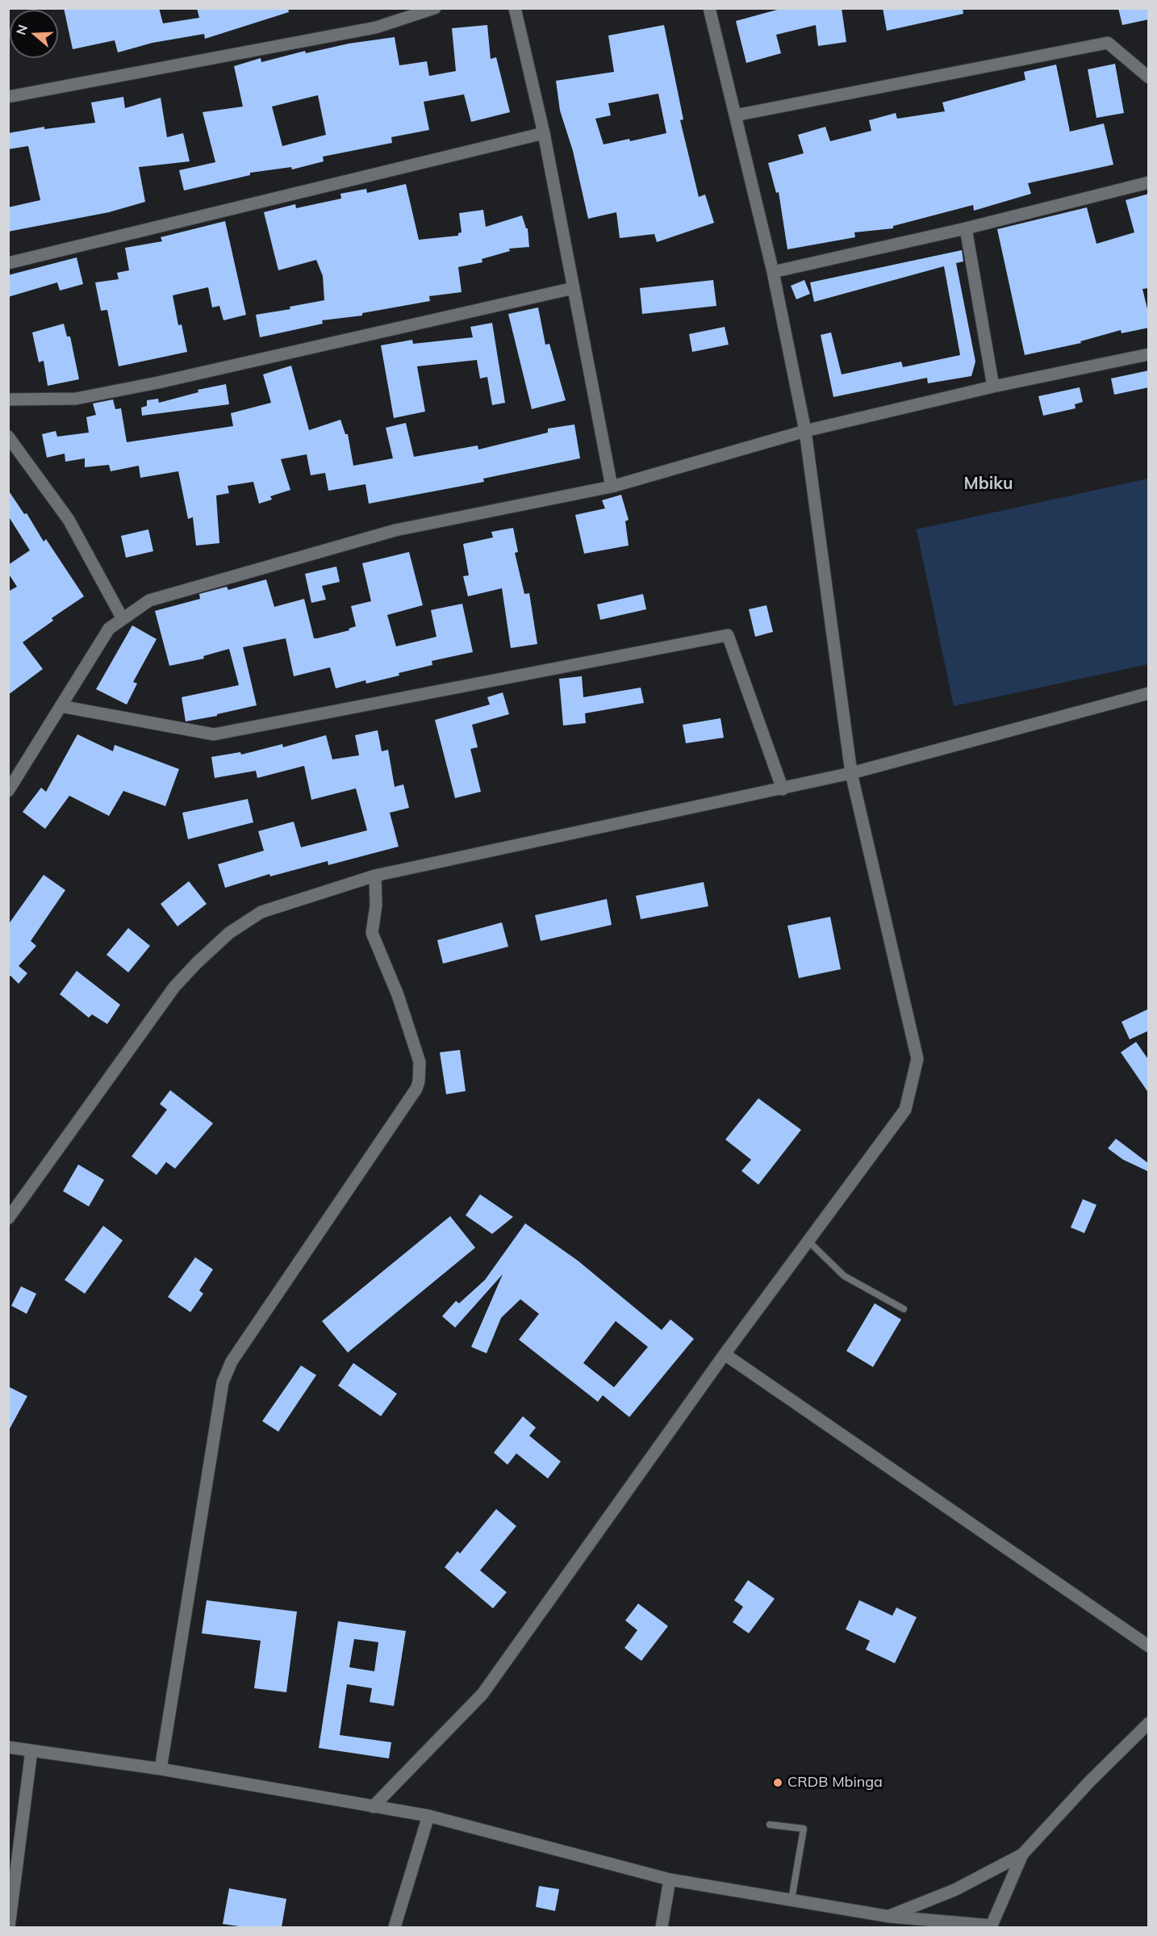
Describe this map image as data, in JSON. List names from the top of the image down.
{
  "districts": ["Mbiku"],
  "places": ["CRDB Mbinga"],
  "north": "left"
}
